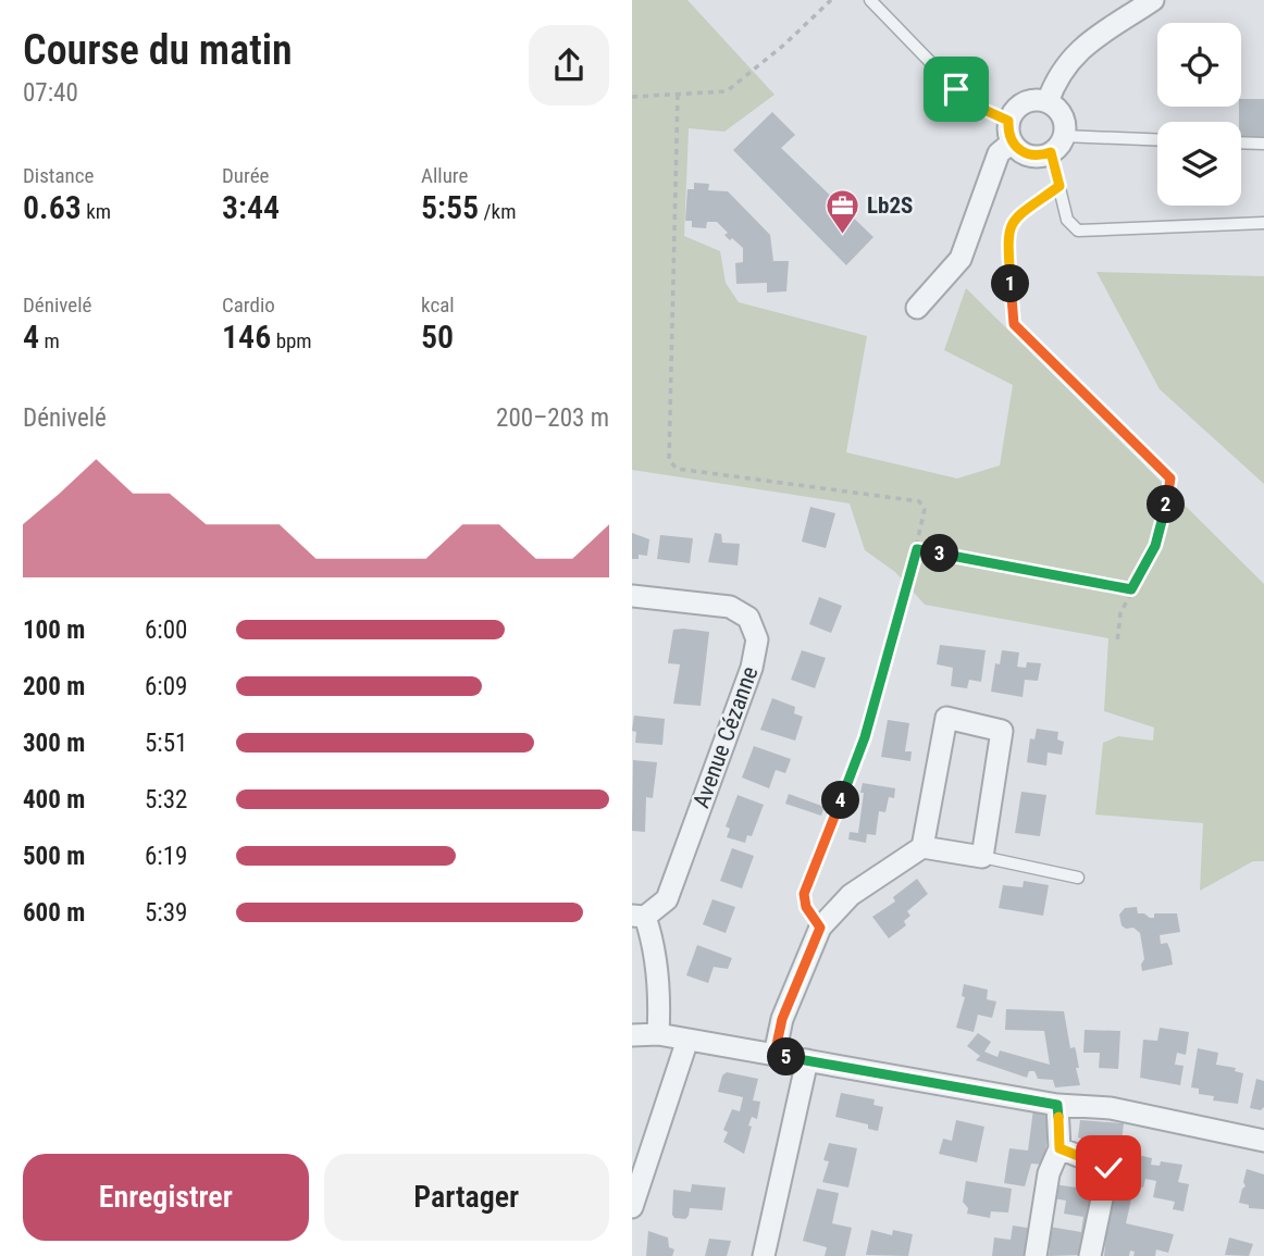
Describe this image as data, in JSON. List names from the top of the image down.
{
  "streets": {
    "street": ["Avenue Cézanne"]
  },
  "places": {
    "office": ["Lb2S"]
  },
  "page": {
    "heading": ["Course du matin", "07:40"],
    "stats": [
      ["Distance", "0.63 km"],
      ["Durée", "3:44"],
      ["Allure", "5:55 /km"],
      ["Dénivelé", "4 m"],
      ["Cardio", "146 bpm"],
      ["kcal", "50"]
    ],
    "pins": [
      "1",
      "2",
      "3",
      "4",
      "5"
    ],
    "chart": ["Dénivelé", "200–203 m"],
    "list": [
      {
        "name": "100 m",
        "note": "6:00"
      },
      {
        "name": "200 m",
        "note": "6:09"
      },
      {
        "name": "300 m",
        "note": "5:51"
      },
      {
        "name": "400 m",
        "note": "5:32"
      },
      {
        "name": "500 m",
        "note": "6:19"
      },
      {
        "name": "600 m",
        "note": "5:39"
      }
    ],
    "buttons": ["Enregistrer", "Partager"]
  }
}
